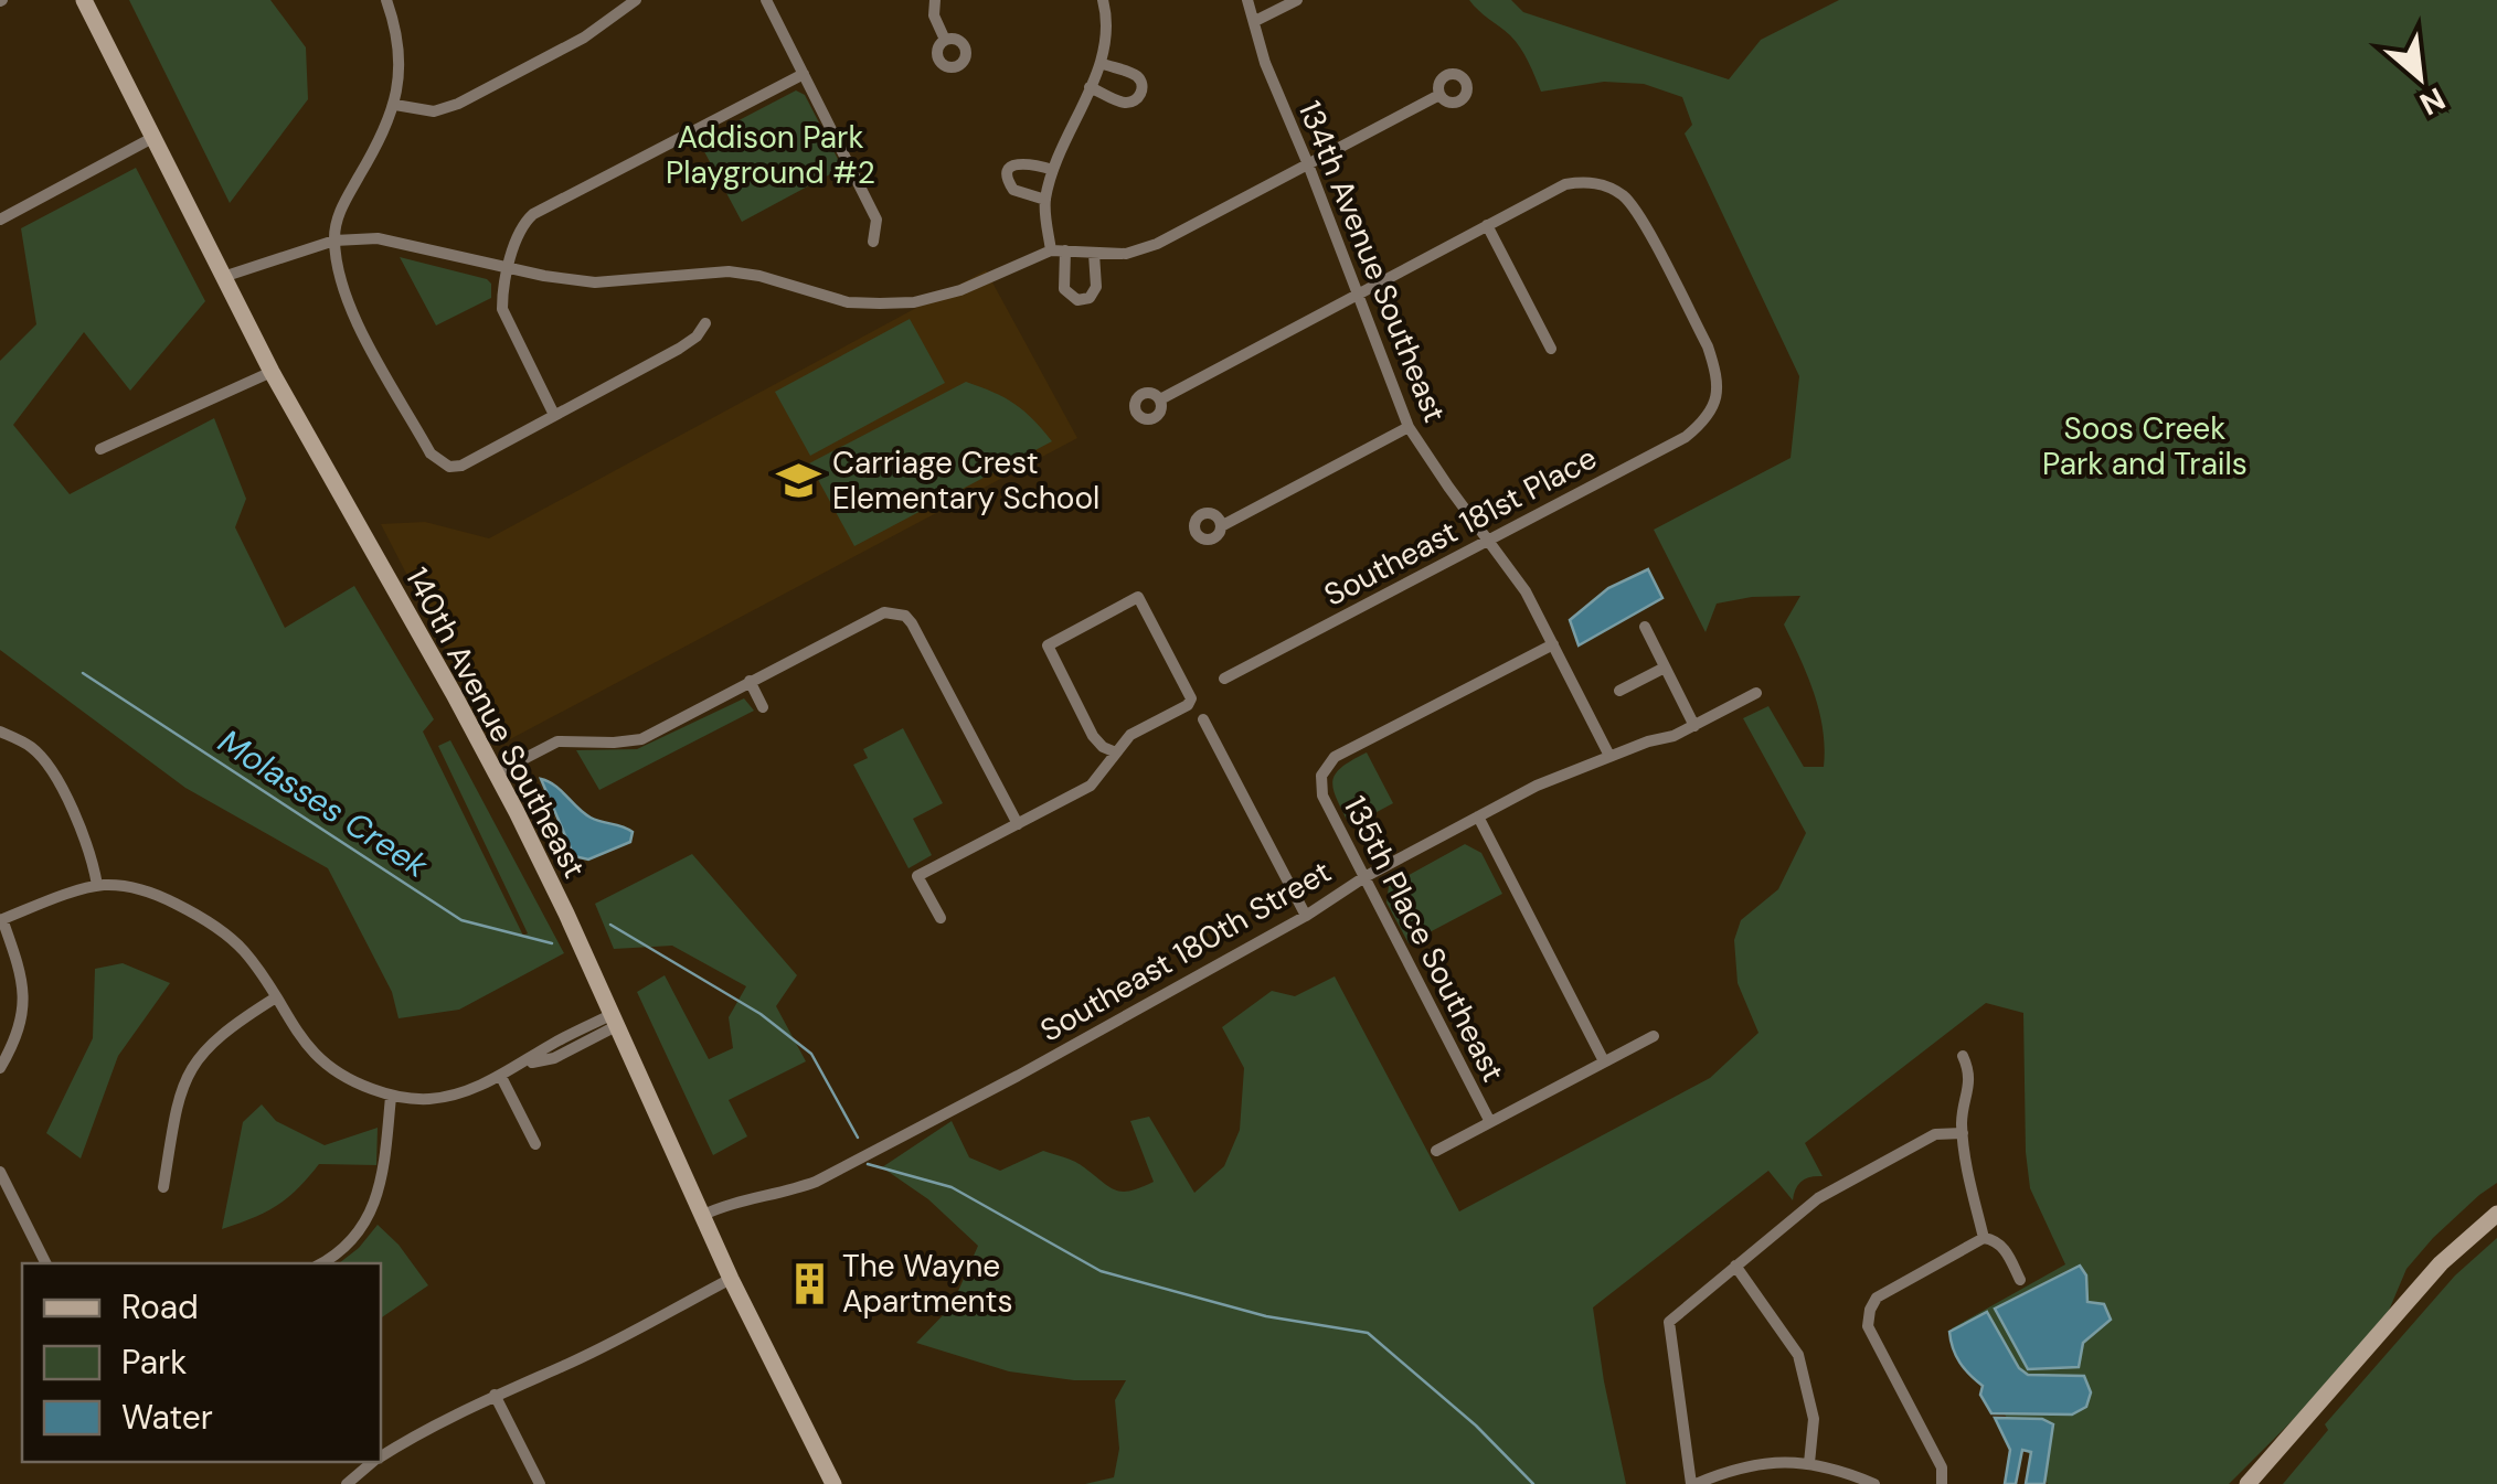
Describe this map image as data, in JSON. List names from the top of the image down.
{
  "streets": {
    "main road": ["140th Avenue Southeast"],
    "street": [
      "134th Avenue Southeast",
      "Southeast 181st Place",
      "135th Place Southeast",
      "Southeast 180th Street"
    ]
  },
  "crossings": [
    ["134th Avenue Southeast", "Southeast 181st Place"],
    ["134th Avenue Southeast", "135th Place Southeast"],
    ["134th Avenue Southeast", "Southeast 180th Street"],
    ["140th Avenue Southeast", "Southeast 180th Street"],
    ["135th Place Southeast", "Southeast 180th Street"]
  ],
  "water": ["Molasses Creek"],
  "parks": ["Addison Park Playground #2", "Soos Creek Park and Trails"],
  "places": {
    "school or university": ["Carriage Crest Elementary School"],
    "building": ["The Wayne Apartments"]
  },
  "legend": ["Road", "Park", "Water"],
  "north": "bottom right"
}
